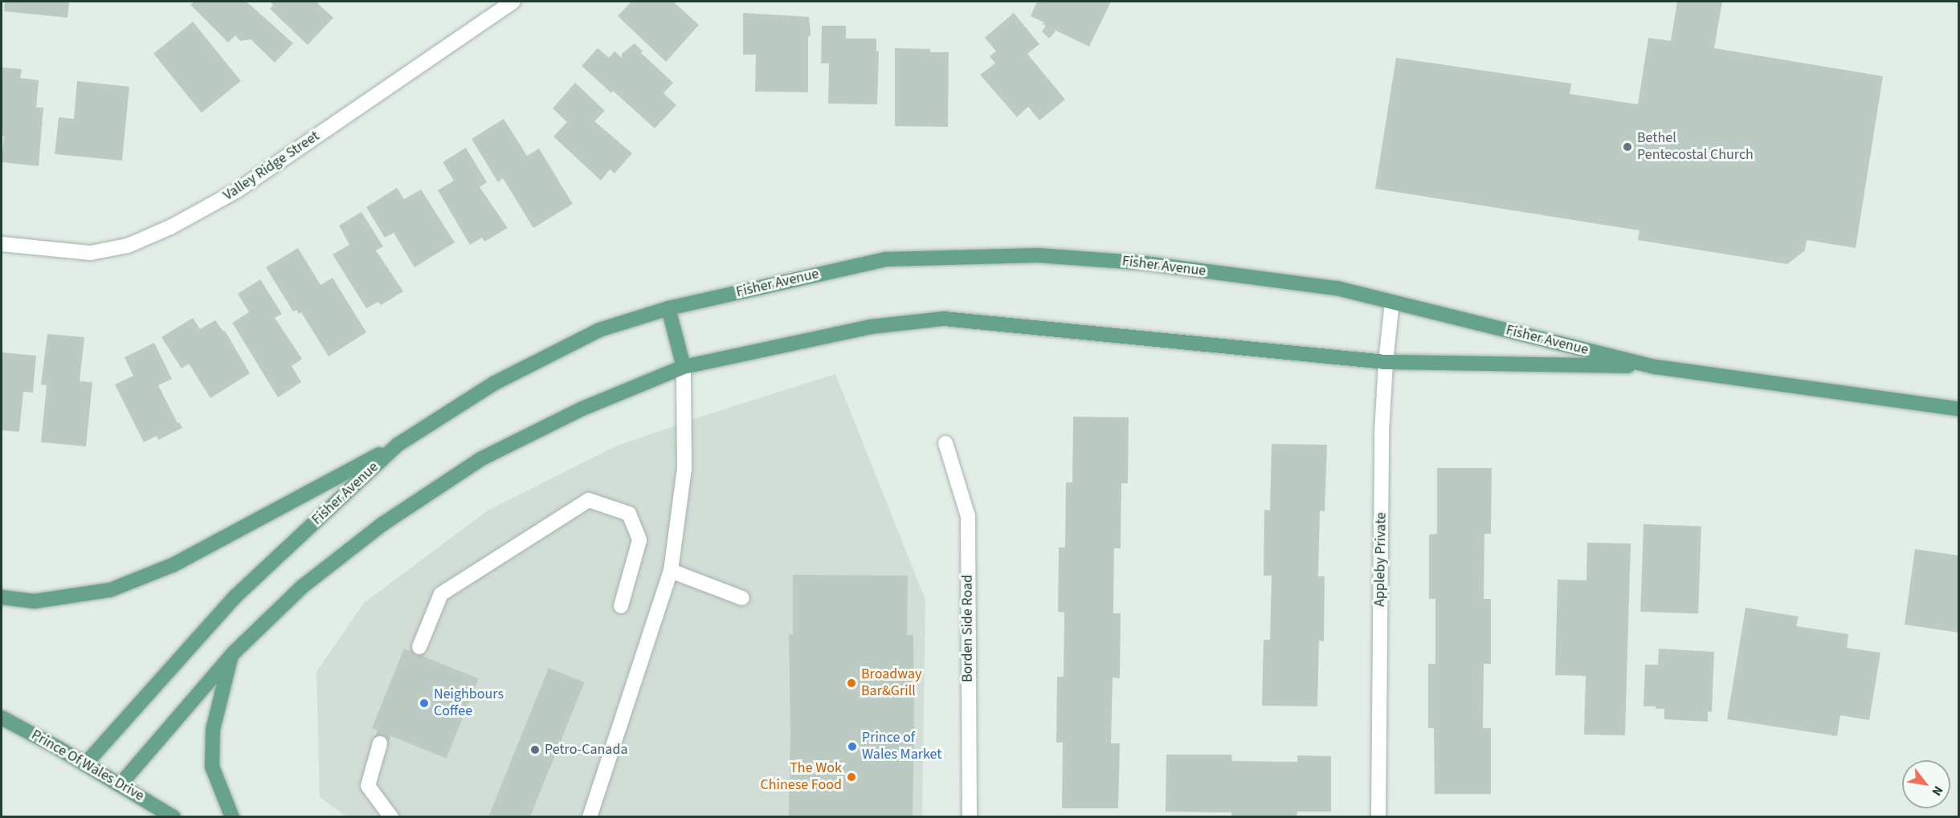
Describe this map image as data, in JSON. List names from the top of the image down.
{
  "streets": {
    "main road": ["Fisher Avenue", "Prince Of Wales Drive"],
    "street": ["Valley Ridge Street", "Appleby Private", "Borden Side Road"]
  },
  "crossings": [
    ["Fisher Avenue", "Appleby Private"],
    ["Fisher Avenue", "Prince Of Wales Drive"]
  ],
  "places": [
    "Bethel Pentecostal Church",
    "Broadway Bar&Grill",
    "Neighbours Coffee",
    "Prince of Wales Market",
    "Petro-Canada",
    "The Wok Chinese Food"
  ],
  "north": "bottom right"
}
